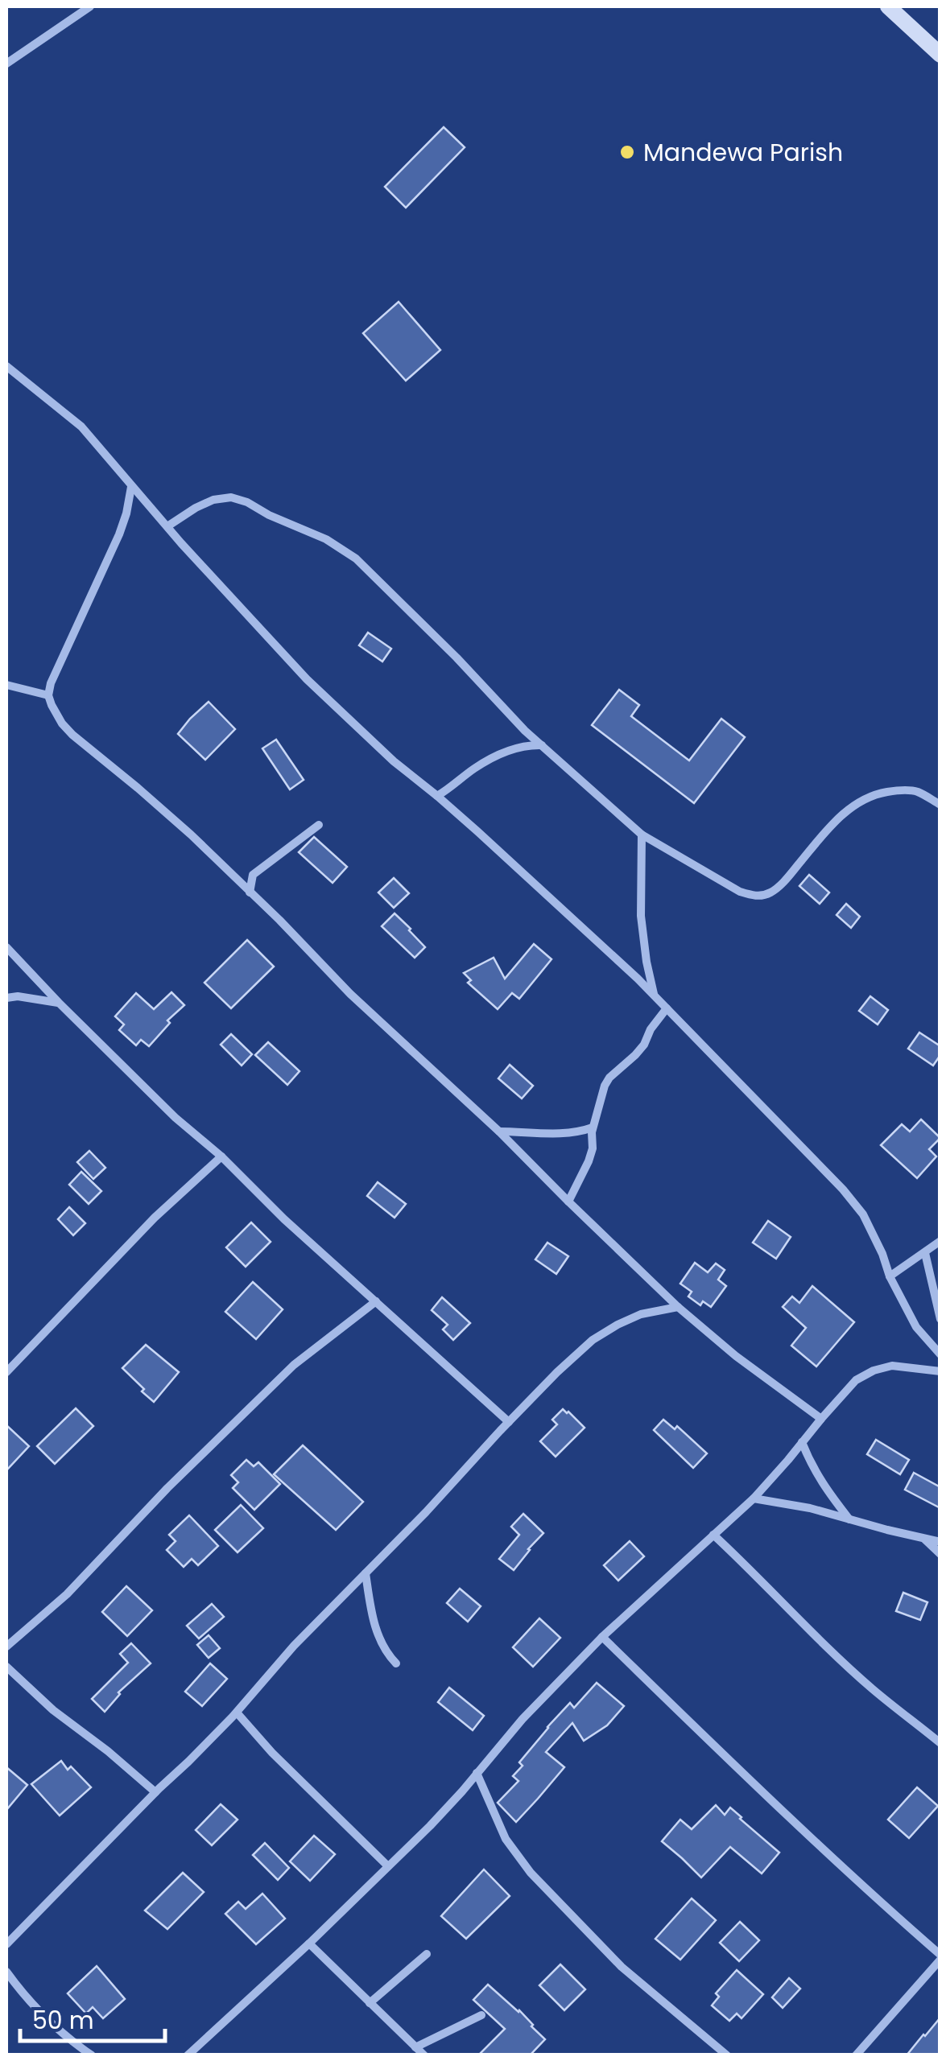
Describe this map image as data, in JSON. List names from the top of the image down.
{
  "places": ["Mandewa Parish"],
  "scale_bar": "50 m"
}
